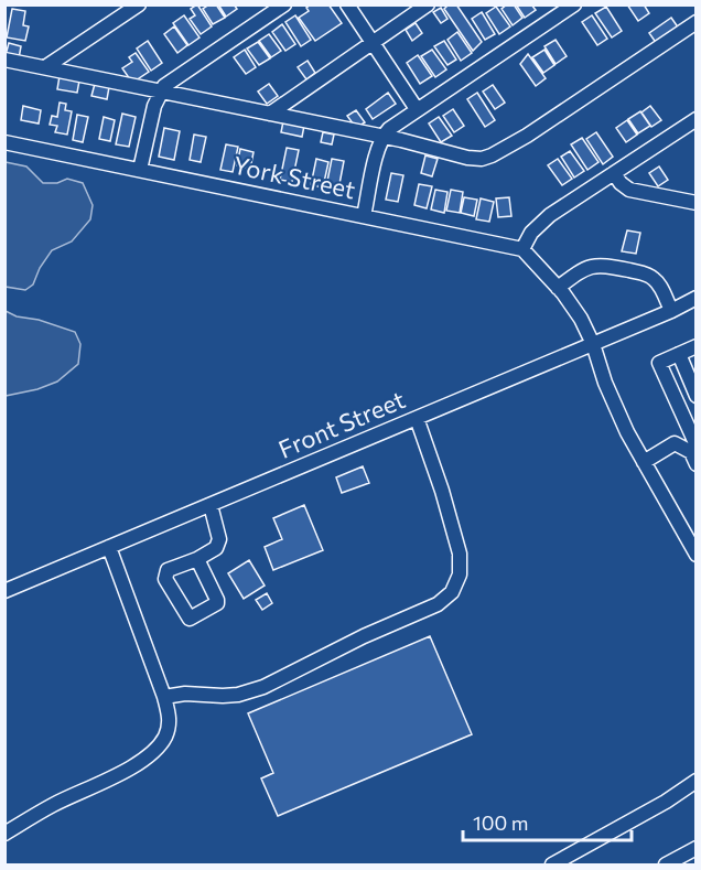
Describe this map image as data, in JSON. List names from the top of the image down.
{
  "streets": {
    "street": ["York Street", "Front Street"]
  },
  "scale_bar": "100 m"
}
